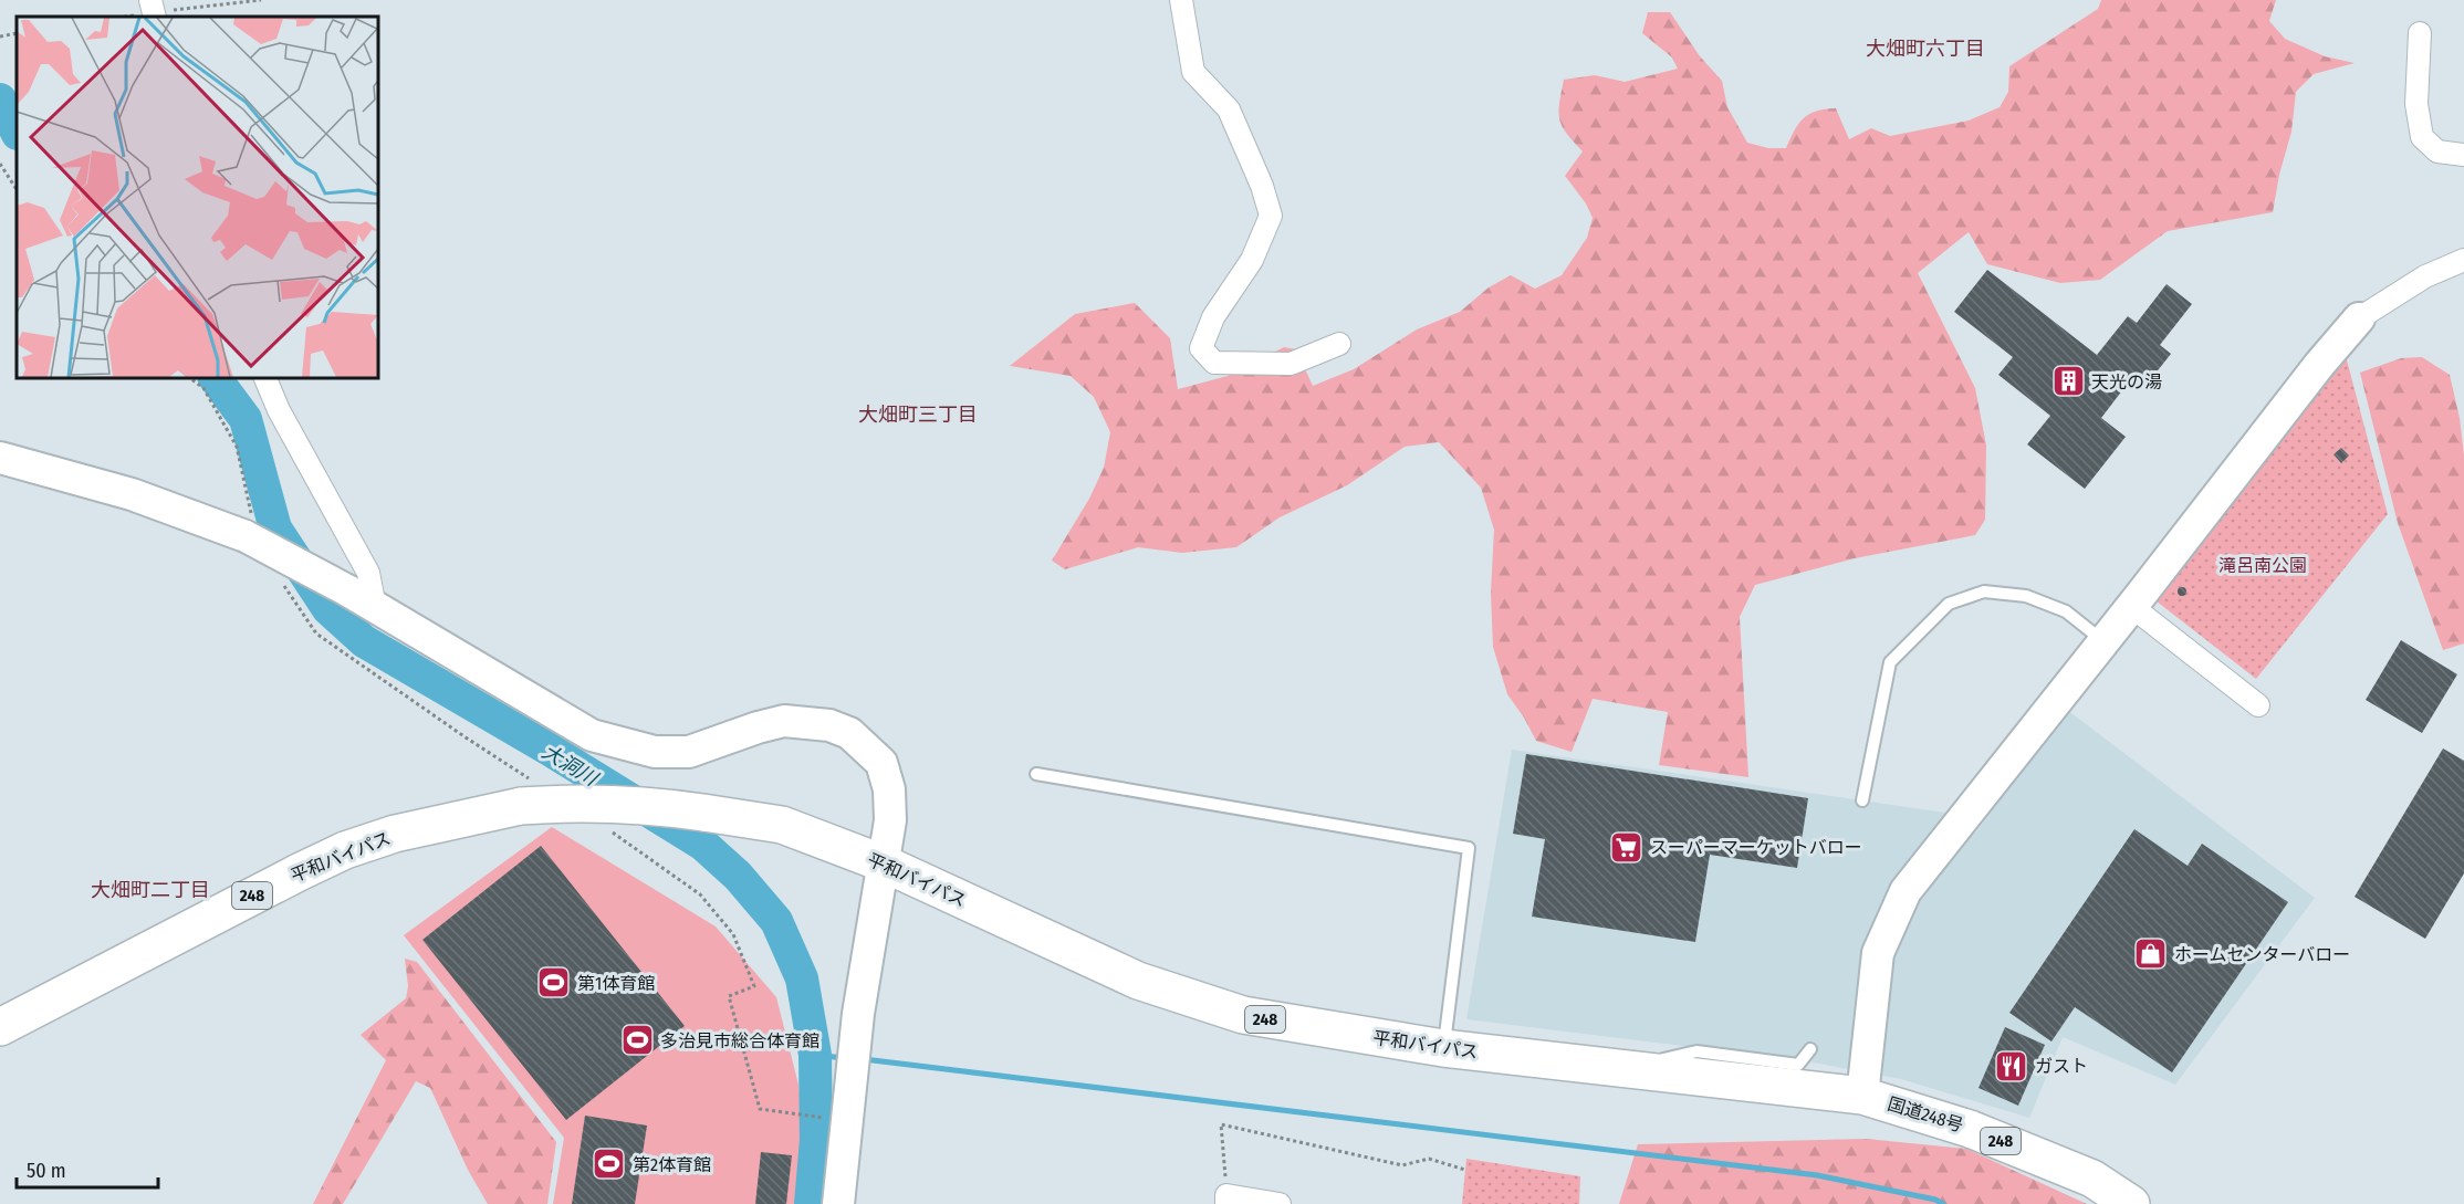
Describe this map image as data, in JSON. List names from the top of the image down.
{
  "streets": {
    "highway": ["平和バイパス", "248", "国道248号"]
  },
  "crossings": [
    ["平和バイパス", "国道248号"]
  ],
  "districts": ["大畑町六丁目", "大畑町三丁目", "大畑町二丁目"],
  "water": ["大洞川"],
  "parks": ["滝呂南公園"],
  "places": {
    "building": ["天光の湯"],
    "supermarket": ["スーパーマーケットバロー"],
    "shop": ["ホームセンターバロー"],
    "sports": ["第1体育館", "多治見市総合体育館", "第2体育館"],
    "restaurant": ["ガスト"]
  },
  "scale_bar": "50 m"
}
